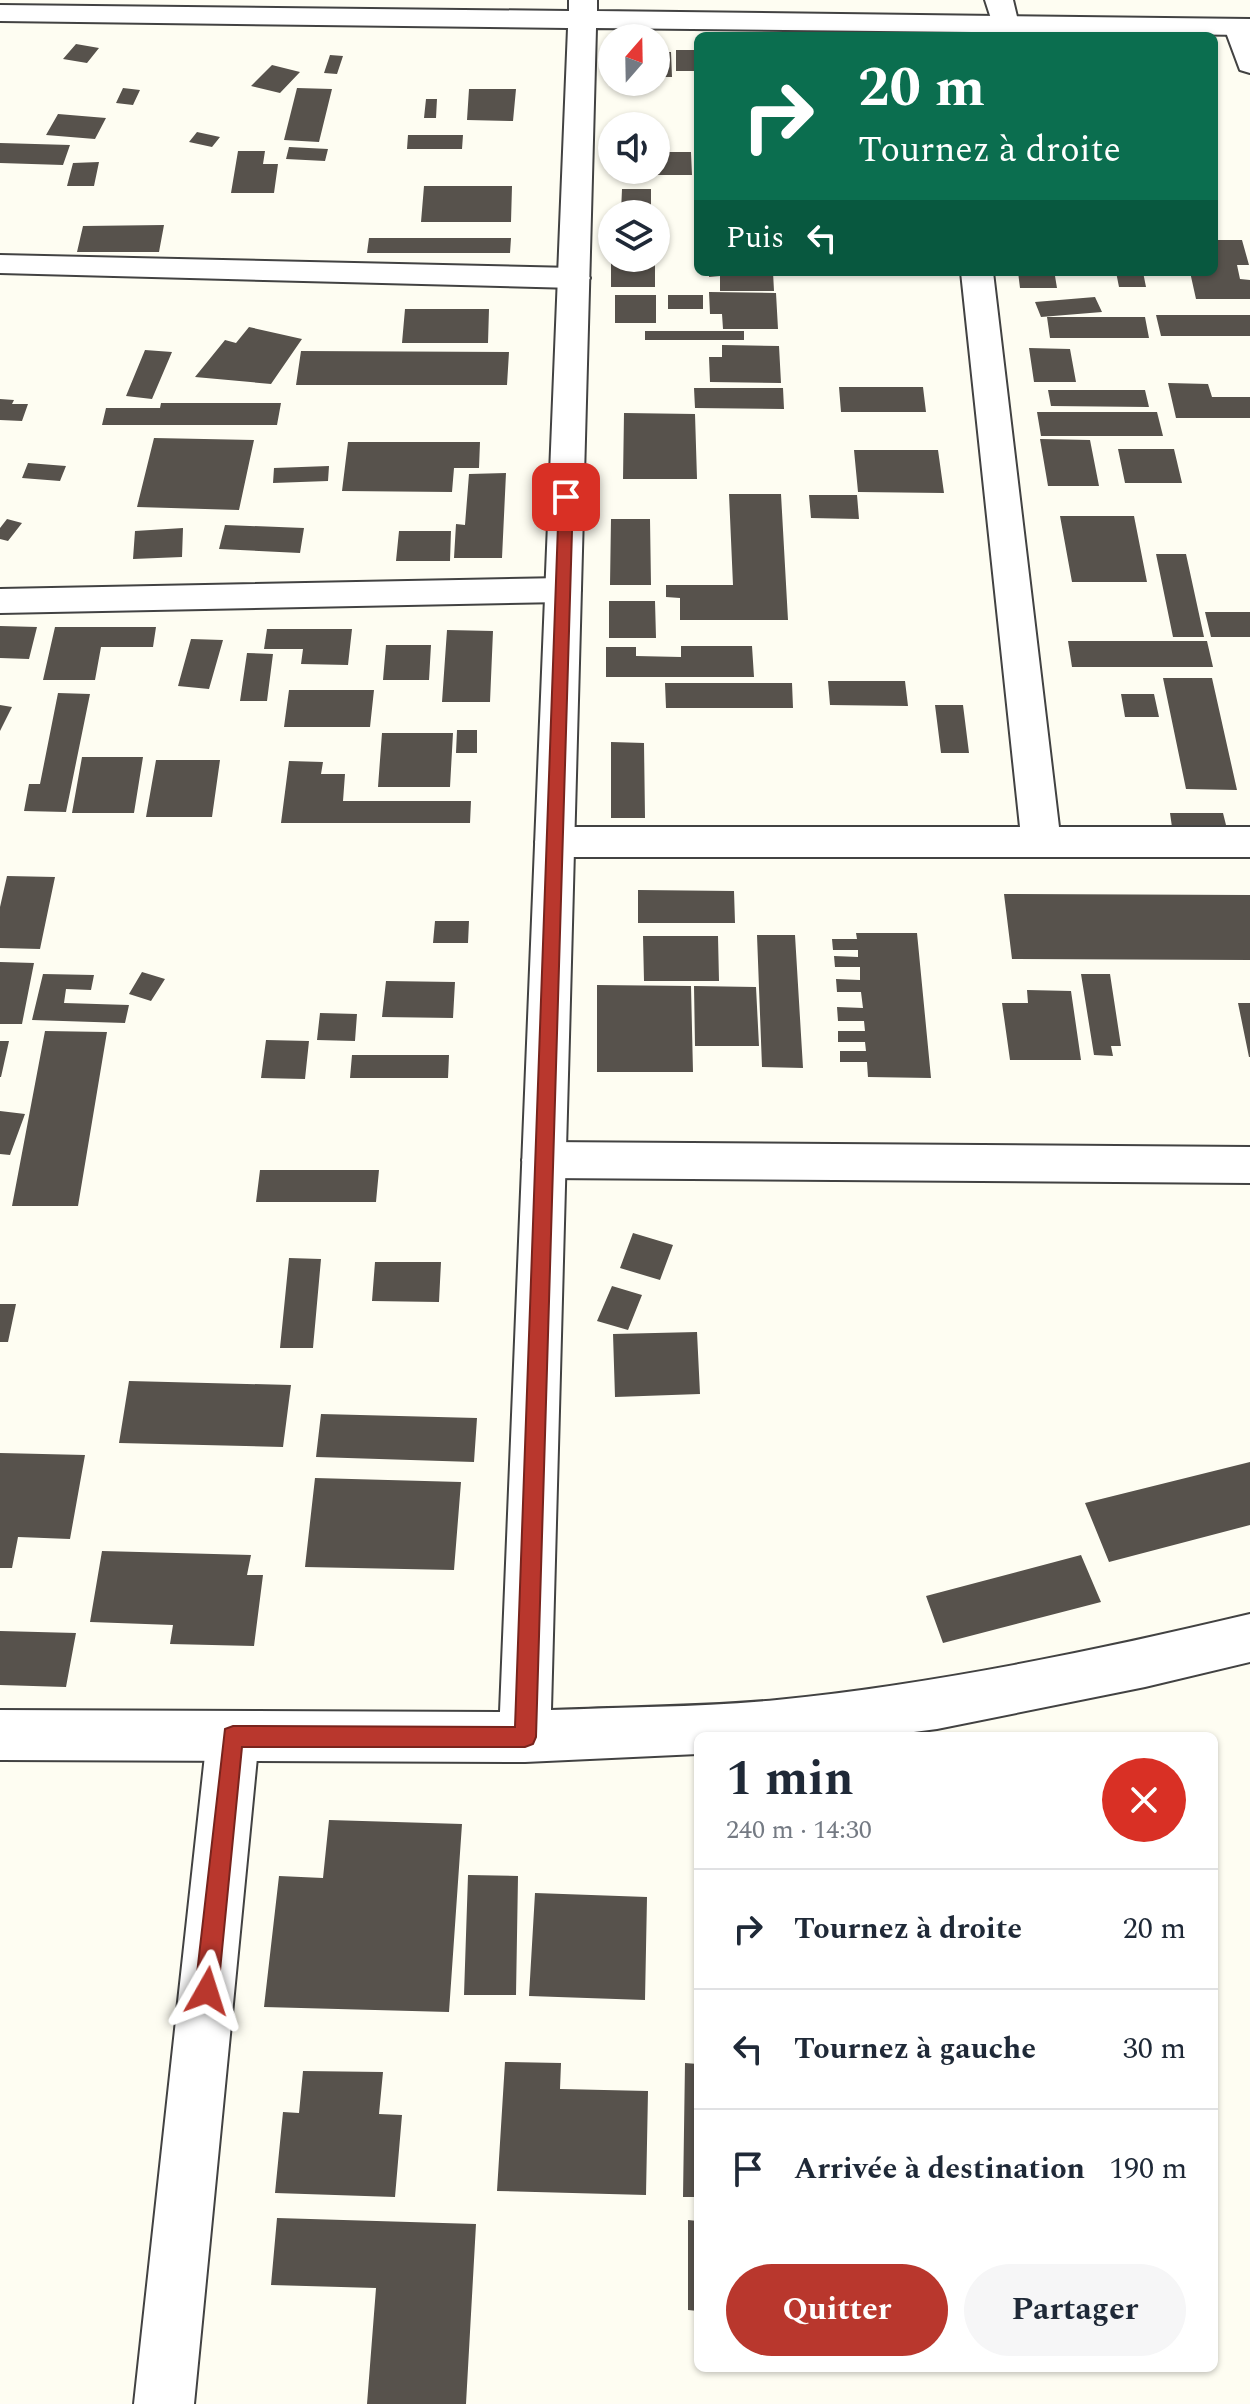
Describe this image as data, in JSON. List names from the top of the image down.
{
  "north": "top",
  "page": {
    "turn": ["20 m", "Tournez à droite"],
    "then": "Puis",
    "heading": ["1 min", "240 m · 14:30"],
    "list": [
      {
        "name": "Tournez à droite",
        "value": "20 m"
      },
      {
        "name": "Tournez à gauche",
        "value": "30 m"
      },
      {
        "name": "Arrivée à destination",
        "value": "190 m"
      }
    ],
    "buttons": ["Quitter", "Partager"]
  }
}
